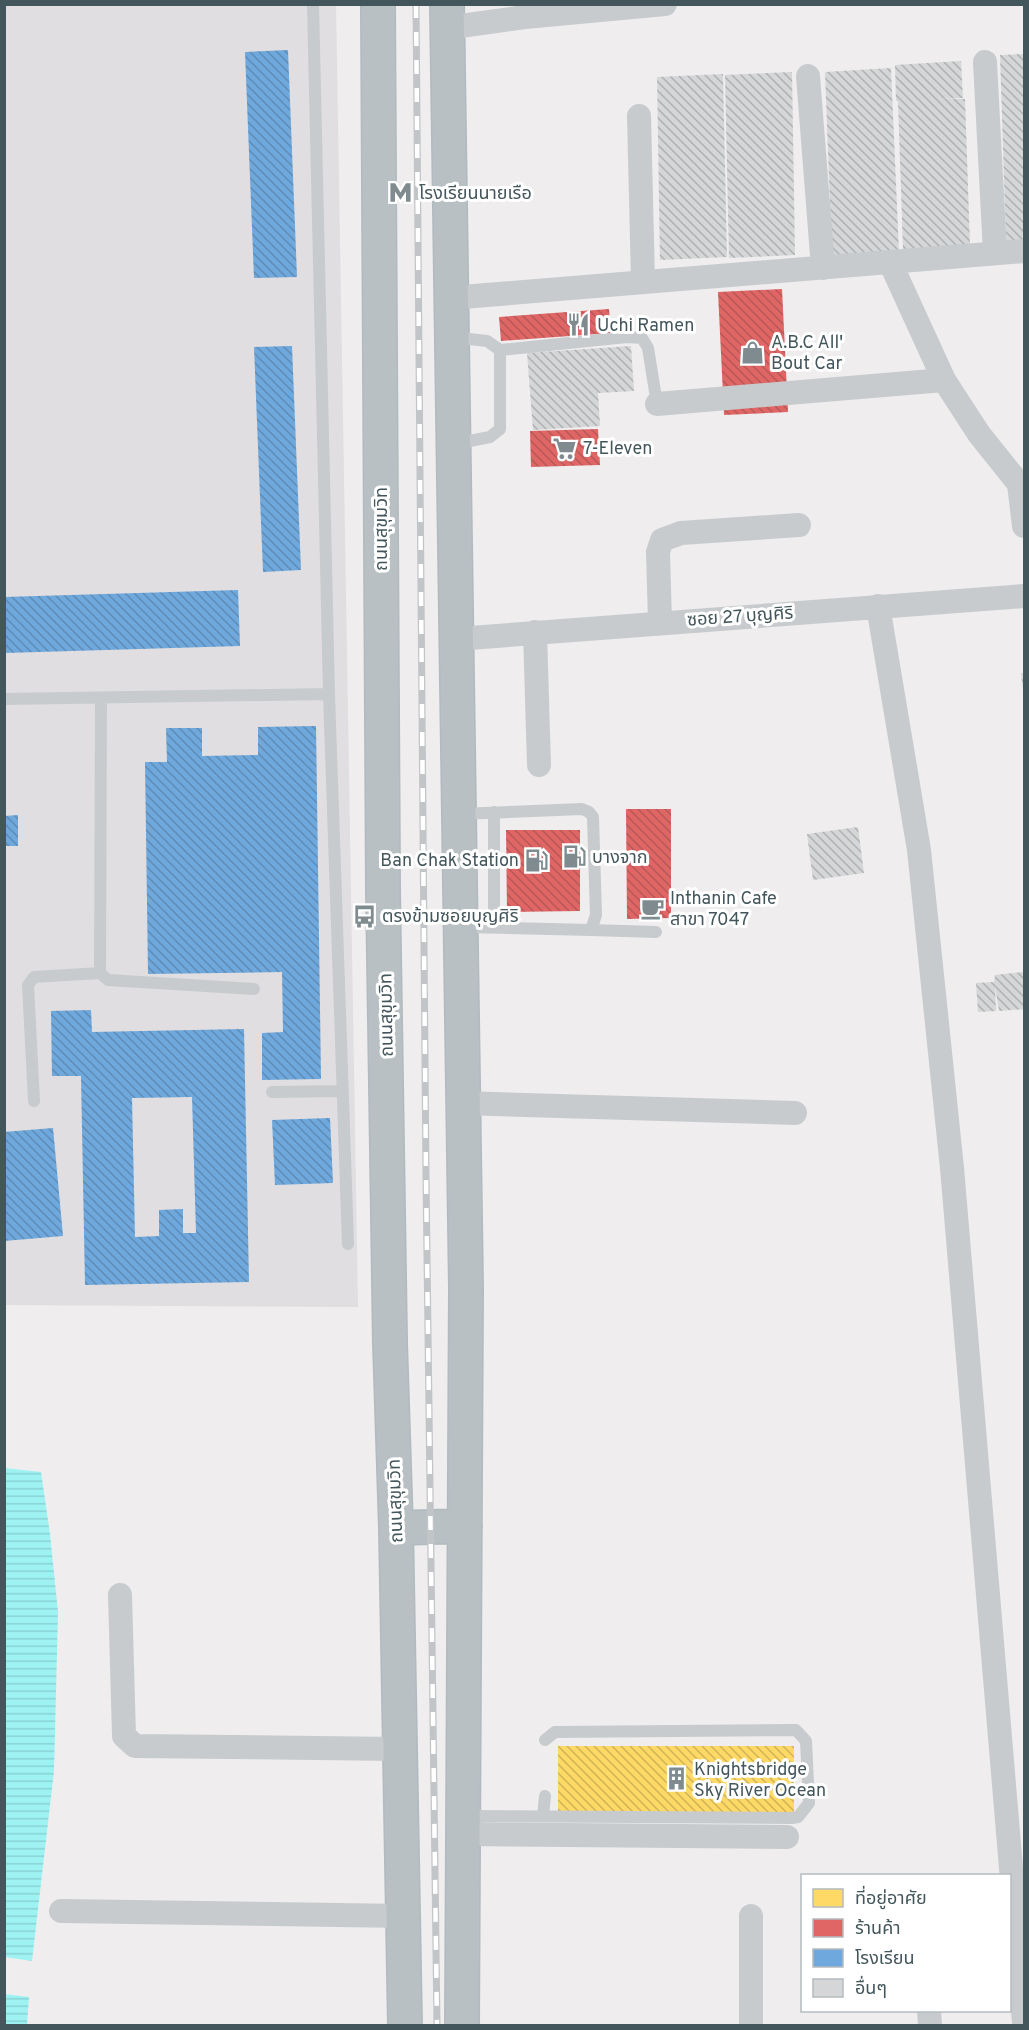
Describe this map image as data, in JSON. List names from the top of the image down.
{
  "streets": {
    "highway": ["ถนนสุขุมวิท"],
    "street": ["ซอย 27 บุญศิริ"]
  },
  "places": {
    "metro station": ["โรงเรียนนายเรือ"],
    "restaurant": ["Uchi Ramen"],
    "shop": ["A.B.C All' Bout Car"],
    "supermarket": ["7-Eleven"],
    "fuel station": ["บางจาก", "Ban Chak Station"],
    "cafe": ["Inthanin Cafe สาขา 7047"],
    "bus stop": ["ตรงข้ามซอยบุญศิริ"],
    "building": ["Knightsbridge Sky River Ocean"]
  },
  "legend": [
    "ที่อยู่อาศัย",
    "ร้านค้า",
    "โรงเรียน",
    "อื่นๆ"
  ]
}
